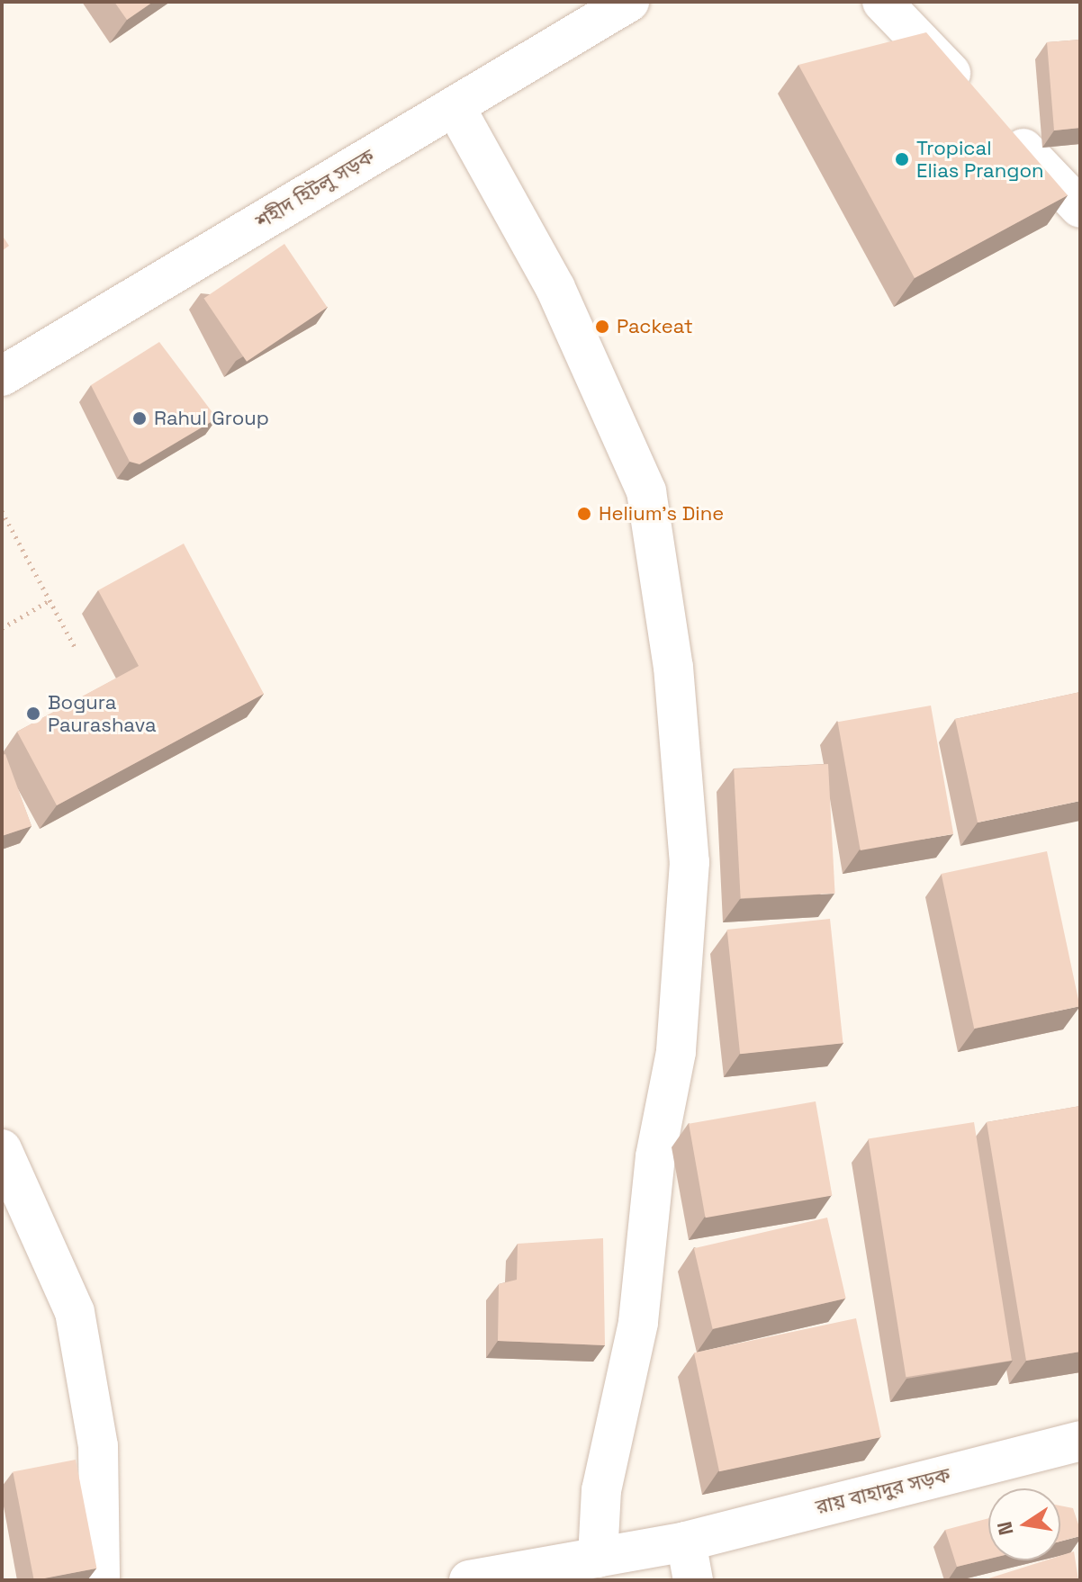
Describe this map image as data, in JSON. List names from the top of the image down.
{
  "streets": {
    "street": ["শহীদ হিটলু সড়ক", "রায় বাহাদুর সড়ক"]
  },
  "places": [
    "Tropical Elias Prangon",
    "Packeat",
    "Rahul Group",
    "Helium's Dine",
    "Bogura Paurashava"
  ],
  "north": "left"
}
